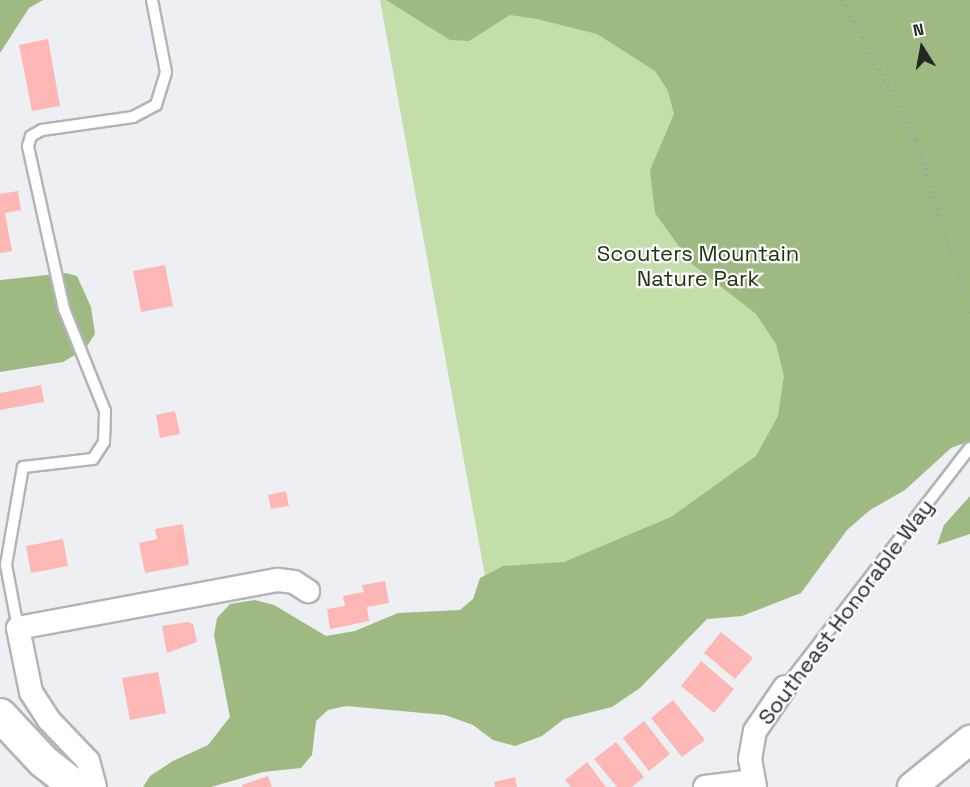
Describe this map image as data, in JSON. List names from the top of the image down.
{
  "streets": {
    "street": ["Southeast Honorable Way"]
  },
  "parks": ["Scouters Mountain Nature Park"],
  "north": "top"
}
